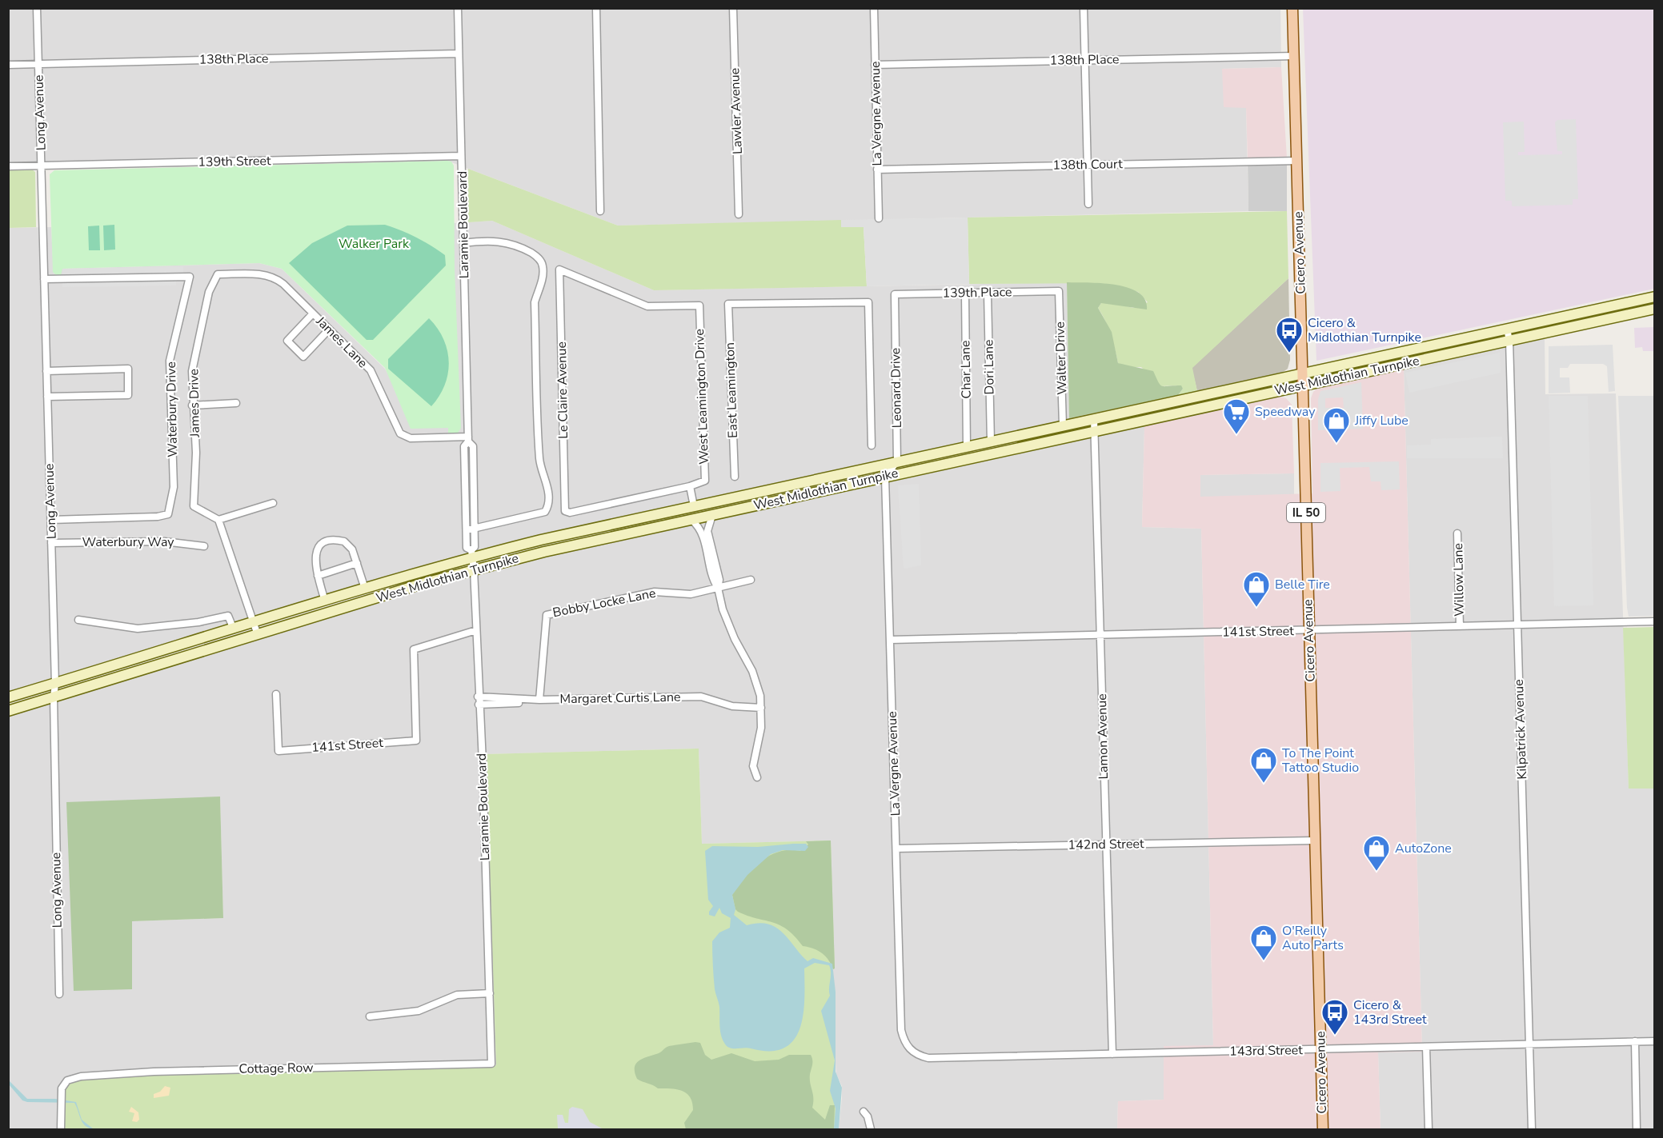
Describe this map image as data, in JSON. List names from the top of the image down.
{
  "streets": {
    "main road": ["Cicero Avenue", "West Midlothian Turnpike", "IL 50"],
    "street": [
      "138th Place",
      "Lawler Avenue",
      "Long Avenue",
      "La Vergne Avenue",
      "139th Street",
      "138th Court",
      "Laramie Boulevard",
      "139th Place",
      "James Lane",
      "Walter Drive",
      "Dori Lane",
      "Char Lane",
      "Leonard Drive",
      "Le Claire Avenue",
      "East Leamington",
      "West Leamington Drive",
      "James Drive",
      "Waterbury Drive",
      "Waterbury Way",
      "Willow Lane",
      "Bobby Locke Lane",
      "141st Street",
      "Margaret Curtis Lane",
      "Kilpatrick Avenue",
      "Lamon Avenue",
      "142nd Street",
      "143rd Street",
      "Cottage Row"
    ]
  },
  "crossings": [
    ["138th Place", "Long Avenue"],
    ["138th Place", "La Vergne Avenue"],
    ["138th Place", "Laramie Boulevard"],
    ["138th Place", "Cicero Avenue"],
    ["Long Avenue", "139th Street"],
    ["Long Avenue", "West Midlothian Turnpike"],
    ["Long Avenue", "Waterbury Drive"],
    ["Long Avenue", "Waterbury Way"],
    ["La Vergne Avenue", "138th Court"],
    ["La Vergne Avenue", "West Midlothian Turnpike"],
    ["La Vergne Avenue", "141st Street"],
    ["La Vergne Avenue", "142nd Street"],
    ["La Vergne Avenue", "143rd Street"],
    ["139th Street", "Laramie Boulevard"],
    ["138th Court", "Cicero Avenue"],
    ["Laramie Boulevard", "James Lane"],
    ["Laramie Boulevard", "West Midlothian Turnpike"],
    ["Laramie Boulevard", "141st Street"],
    ["Laramie Boulevard", "Margaret Curtis Lane"],
    ["Laramie Boulevard", "Cottage Row"],
    ["Cicero Avenue", "West Midlothian Turnpike"],
    ["Cicero Avenue", "141st Street"],
    ["Cicero Avenue", "142nd Street"],
    ["Cicero Avenue", "143rd Street"],
    ["139th Place", "Walter Drive"],
    ["139th Place", "Dori Lane"],
    ["139th Place", "Char Lane"],
    ["139th Place", "Leonard Drive"],
    ["James Lane", "James Drive"],
    ["Walter Drive", "West Midlothian Turnpike"],
    ["Dori Lane", "West Midlothian Turnpike"],
    ["Char Lane", "West Midlothian Turnpike"],
    ["West Midlothian Turnpike", "Leonard Drive"],
    ["West Midlothian Turnpike", "Kilpatrick Avenue"],
    ["West Midlothian Turnpike", "Lamon Avenue"],
    ["Le Claire Avenue", "West Leamington Drive"],
    ["Willow Lane", "141st Street"],
    ["Bobby Locke Lane", "Margaret Curtis Lane"],
    ["141st Street", "Kilpatrick Avenue"],
    ["141st Street", "Lamon Avenue"],
    ["Kilpatrick Avenue", "143rd Street"],
    ["Lamon Avenue", "142nd Street"],
    ["Lamon Avenue", "143rd Street"]
  ],
  "parks": ["Walker Park"],
  "places": {
    "bus stop": ["Cicero & Midlothian Turnpike", "Cicero & 143rd Street"],
    "supermarket": ["Speedway"],
    "shop": [
      "Jiffy Lube",
      "Belle Tire",
      "To The Point Tattoo Studio",
      "AutoZone",
      "O'Reilly Auto Parts"
    ]
  }
}
